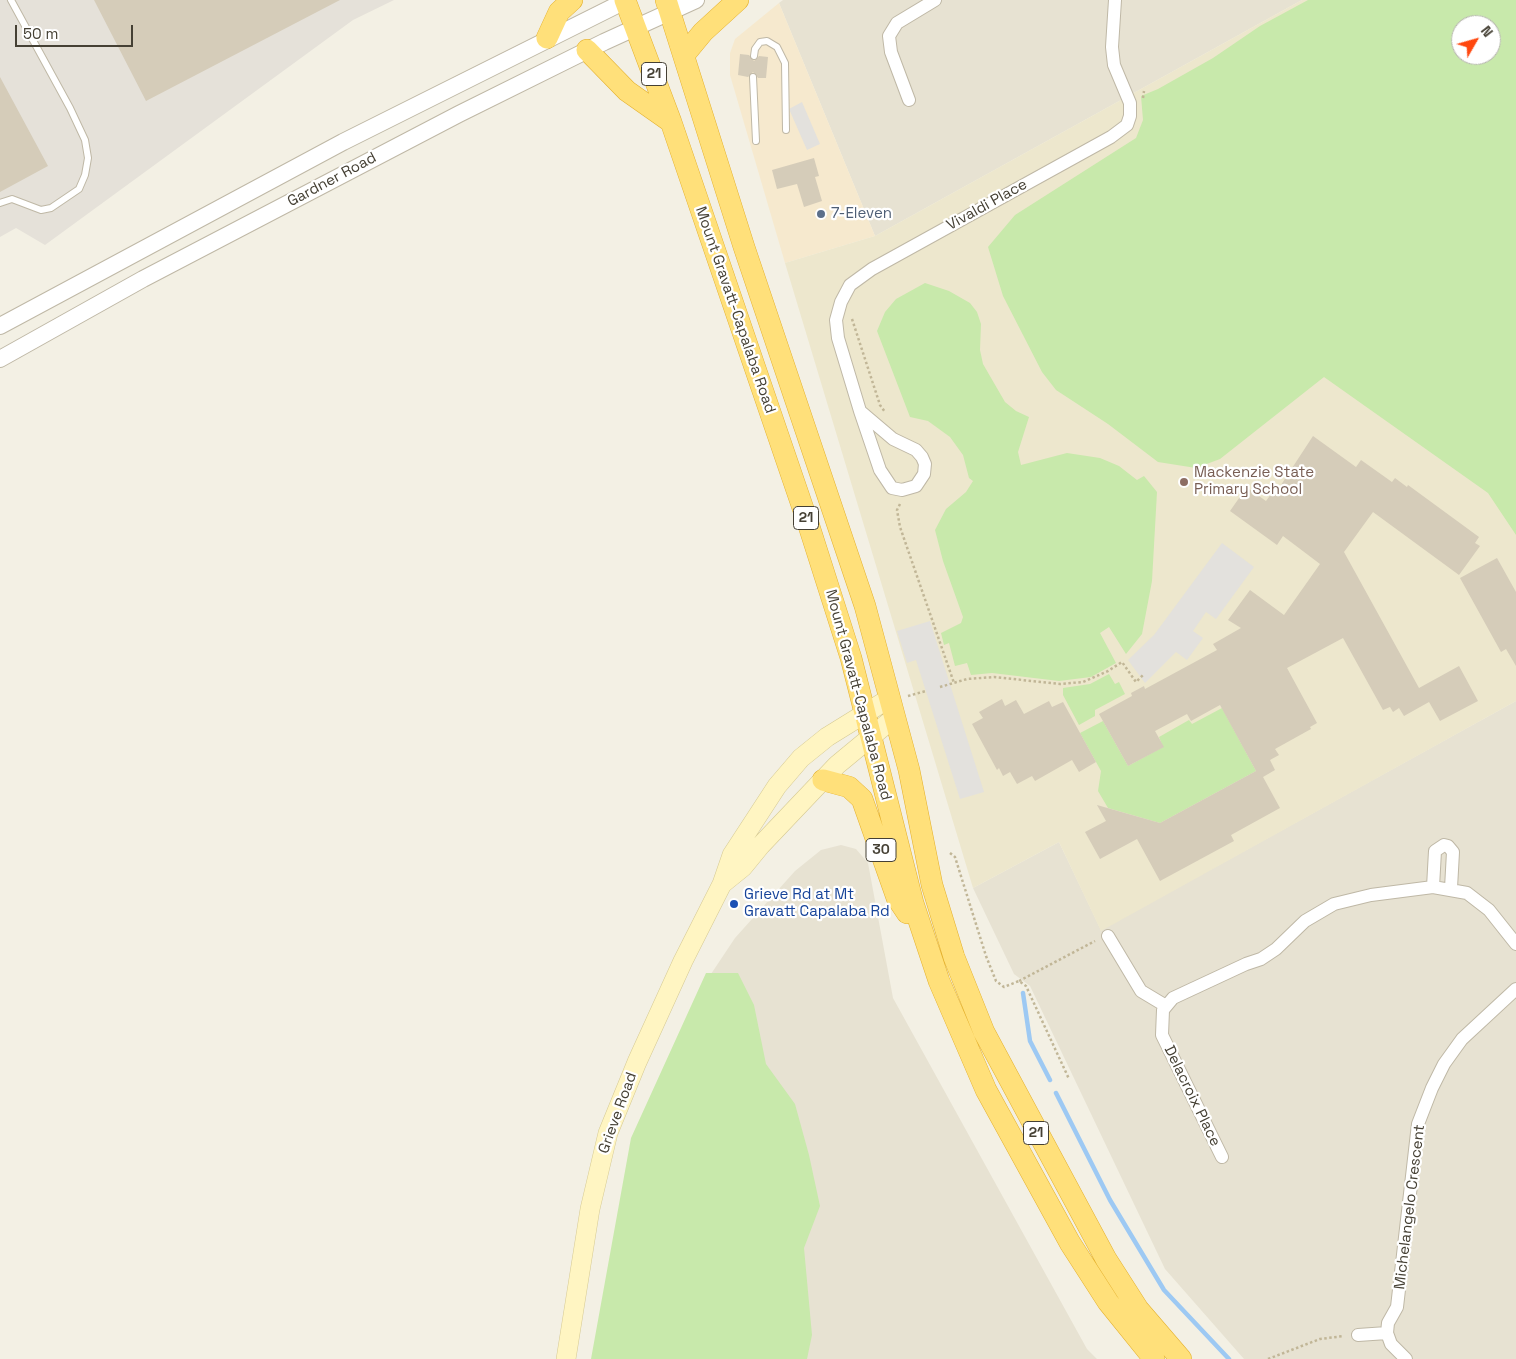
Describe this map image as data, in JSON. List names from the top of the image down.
{
  "streets": {
    "highway": ["21", "Mount Gravatt-Capalaba Road", "30"],
    "main road": ["Grieve Road"],
    "street": [
      "Gardner Road",
      "Vivaldi Place",
      "Delacroix Place",
      "Michelangelo Crescent"
    ]
  },
  "crossings": [
    ["Gardner Road", "Mount Gravatt-Capalaba Road"],
    ["Mount Gravatt-Capalaba Road", "30"],
    ["Mount Gravatt-Capalaba Road", "Grieve Road"],
    ["30", "Grieve Road"]
  ],
  "places": ["7-Eleven", "Mackenzie State Primary School", "Grieve Rd at Mt Gravatt Capalaba Rd"],
  "scale_bar": "50 m",
  "north": "top right"
}
